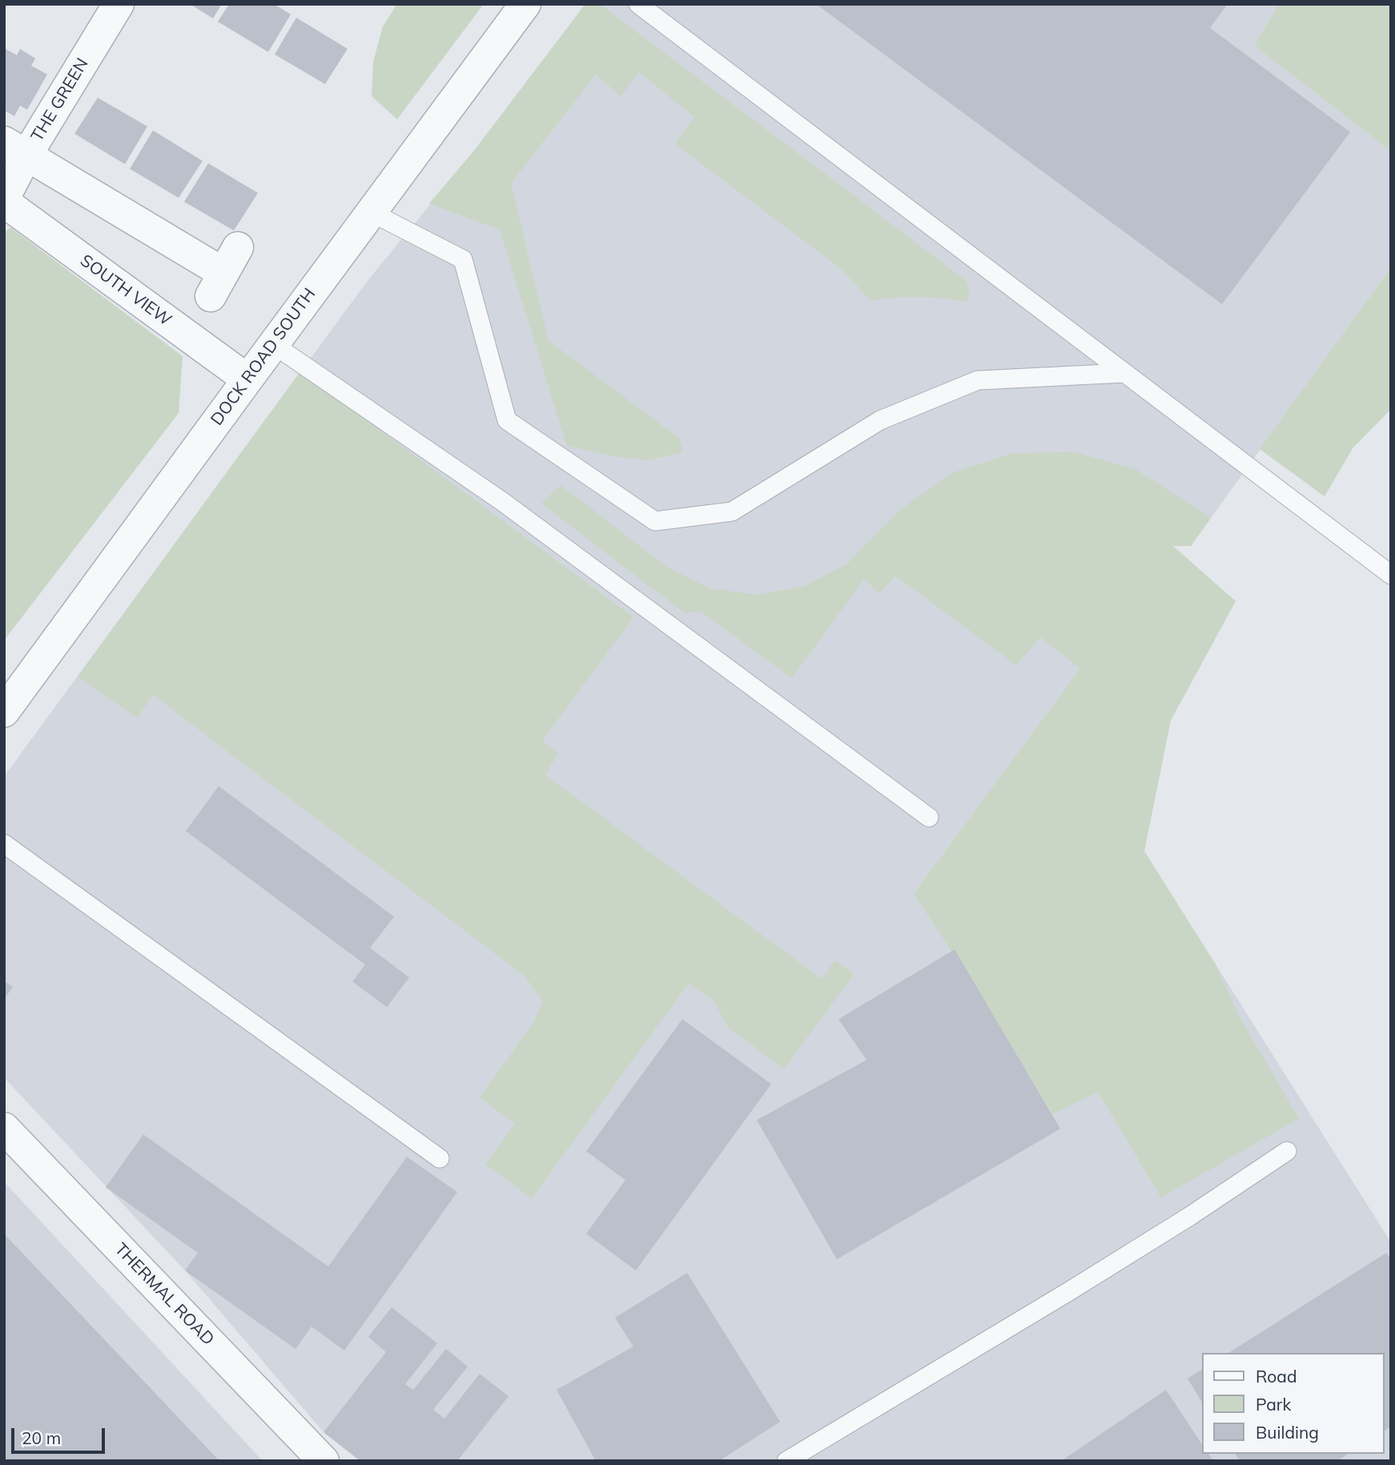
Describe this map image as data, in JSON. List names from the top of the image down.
{
  "streets": {
    "street": [
      "THE GREEN",
      "SOUTH VIEW",
      "DOCK ROAD SOUTH",
      "THERMAL ROAD"
    ]
  },
  "crossings": [
    ["THE GREEN", "SOUTH VIEW"],
    ["SOUTH VIEW", "DOCK ROAD SOUTH"]
  ],
  "legend": ["Road", "Park", "Building"],
  "scale_bar": "20 m"
}
